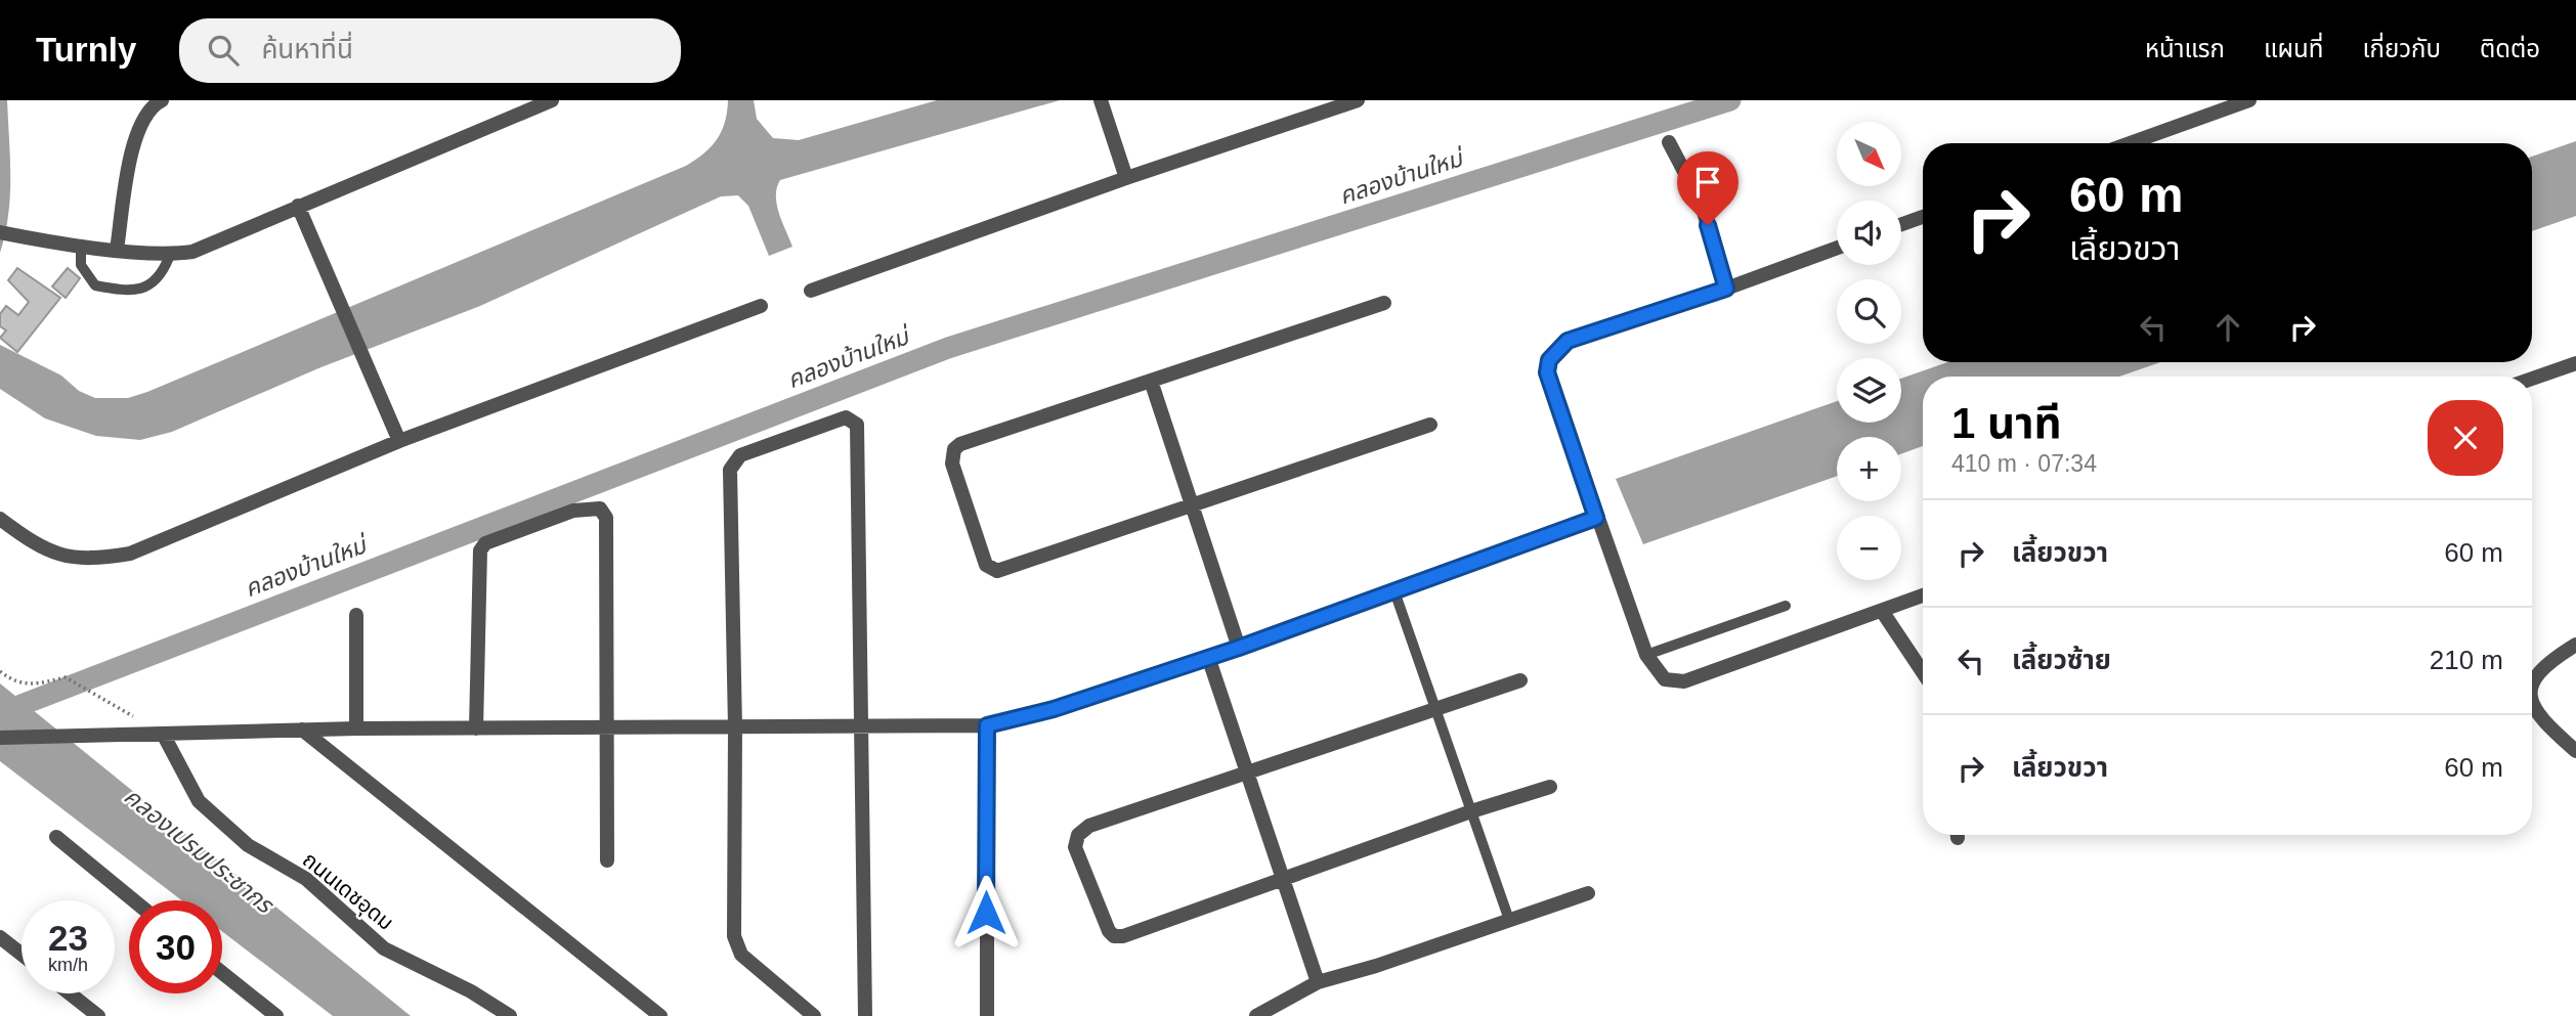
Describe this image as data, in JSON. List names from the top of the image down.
{
  "streets": {
    "street": ["ถนนเดชอุดม"]
  },
  "water": ["คลองบ้านใหม่", "คลองเปรมประชากร"],
  "north": "bottom right",
  "page": {
    "header": "Turnly",
    "search": "ค้นหาที่นี่",
    "nav": [
      "หน้าแรก",
      "แผนที่",
      "เกี่ยวกับ",
      "ติดต่อ"
    ],
    "map_buttons": ["+", "−"],
    "turn": ["60 m", "เลี้ยวขวา"],
    "heading": ["1 นาที", "410 m · 07:34"],
    "list": [
      {
        "name": "เลี้ยวขวา",
        "value": "60 m"
      },
      {
        "name": "เลี้ยวซ้าย",
        "value": "210 m"
      },
      {
        "name": "เลี้ยวขวา",
        "value": "60 m"
      }
    ],
    "speed": "23 km/h",
    "limit": "30"
  }
}
